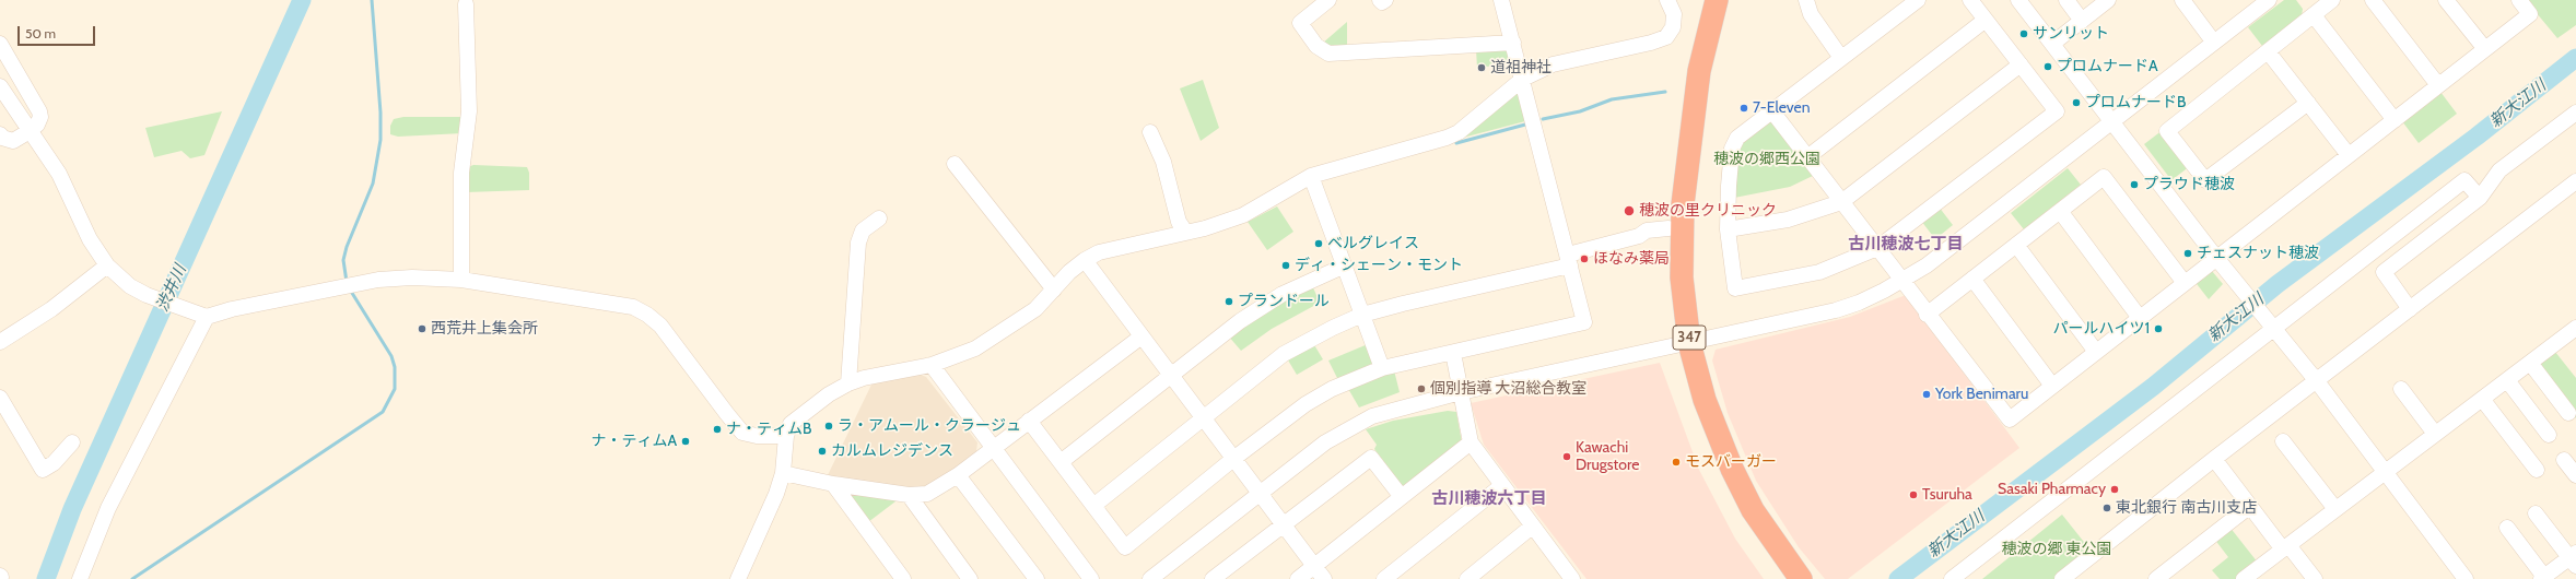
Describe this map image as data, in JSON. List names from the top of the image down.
{
  "streets": {
    "highway": ["347"]
  },
  "districts": ["古川穂波七丁目", "古川穂波六丁目"],
  "water": ["新大江川", "渋井川"],
  "parks": ["穂波の郷西公園", "穂波の郷 東公園"],
  "places": [
    "サンリット",
    "プロムナードA",
    "道祖神社",
    "プロムナードB",
    "7-Eleven",
    "プラウド穂波",
    "穂波の里クリニック",
    "ベルグレイス",
    "チェスナット穂波",
    "ほなみ薬局",
    "ディ・シェーン・モント",
    "プランドール",
    "西荒井上集会所",
    "パールハイツ1",
    "個別指導 大沼総合教室",
    "York Benimaru",
    "ラ・アムール・クラージュ",
    "ナ・ティムB",
    "ナ・ティムA",
    "カルムレジデンス",
    "Kawachi Drugstore",
    "モスバーガー",
    "Sasaki Pharmacy",
    "Tsuruha",
    "東北銀行 南古川支店"
  ],
  "scale_bar": "50 m"
}
